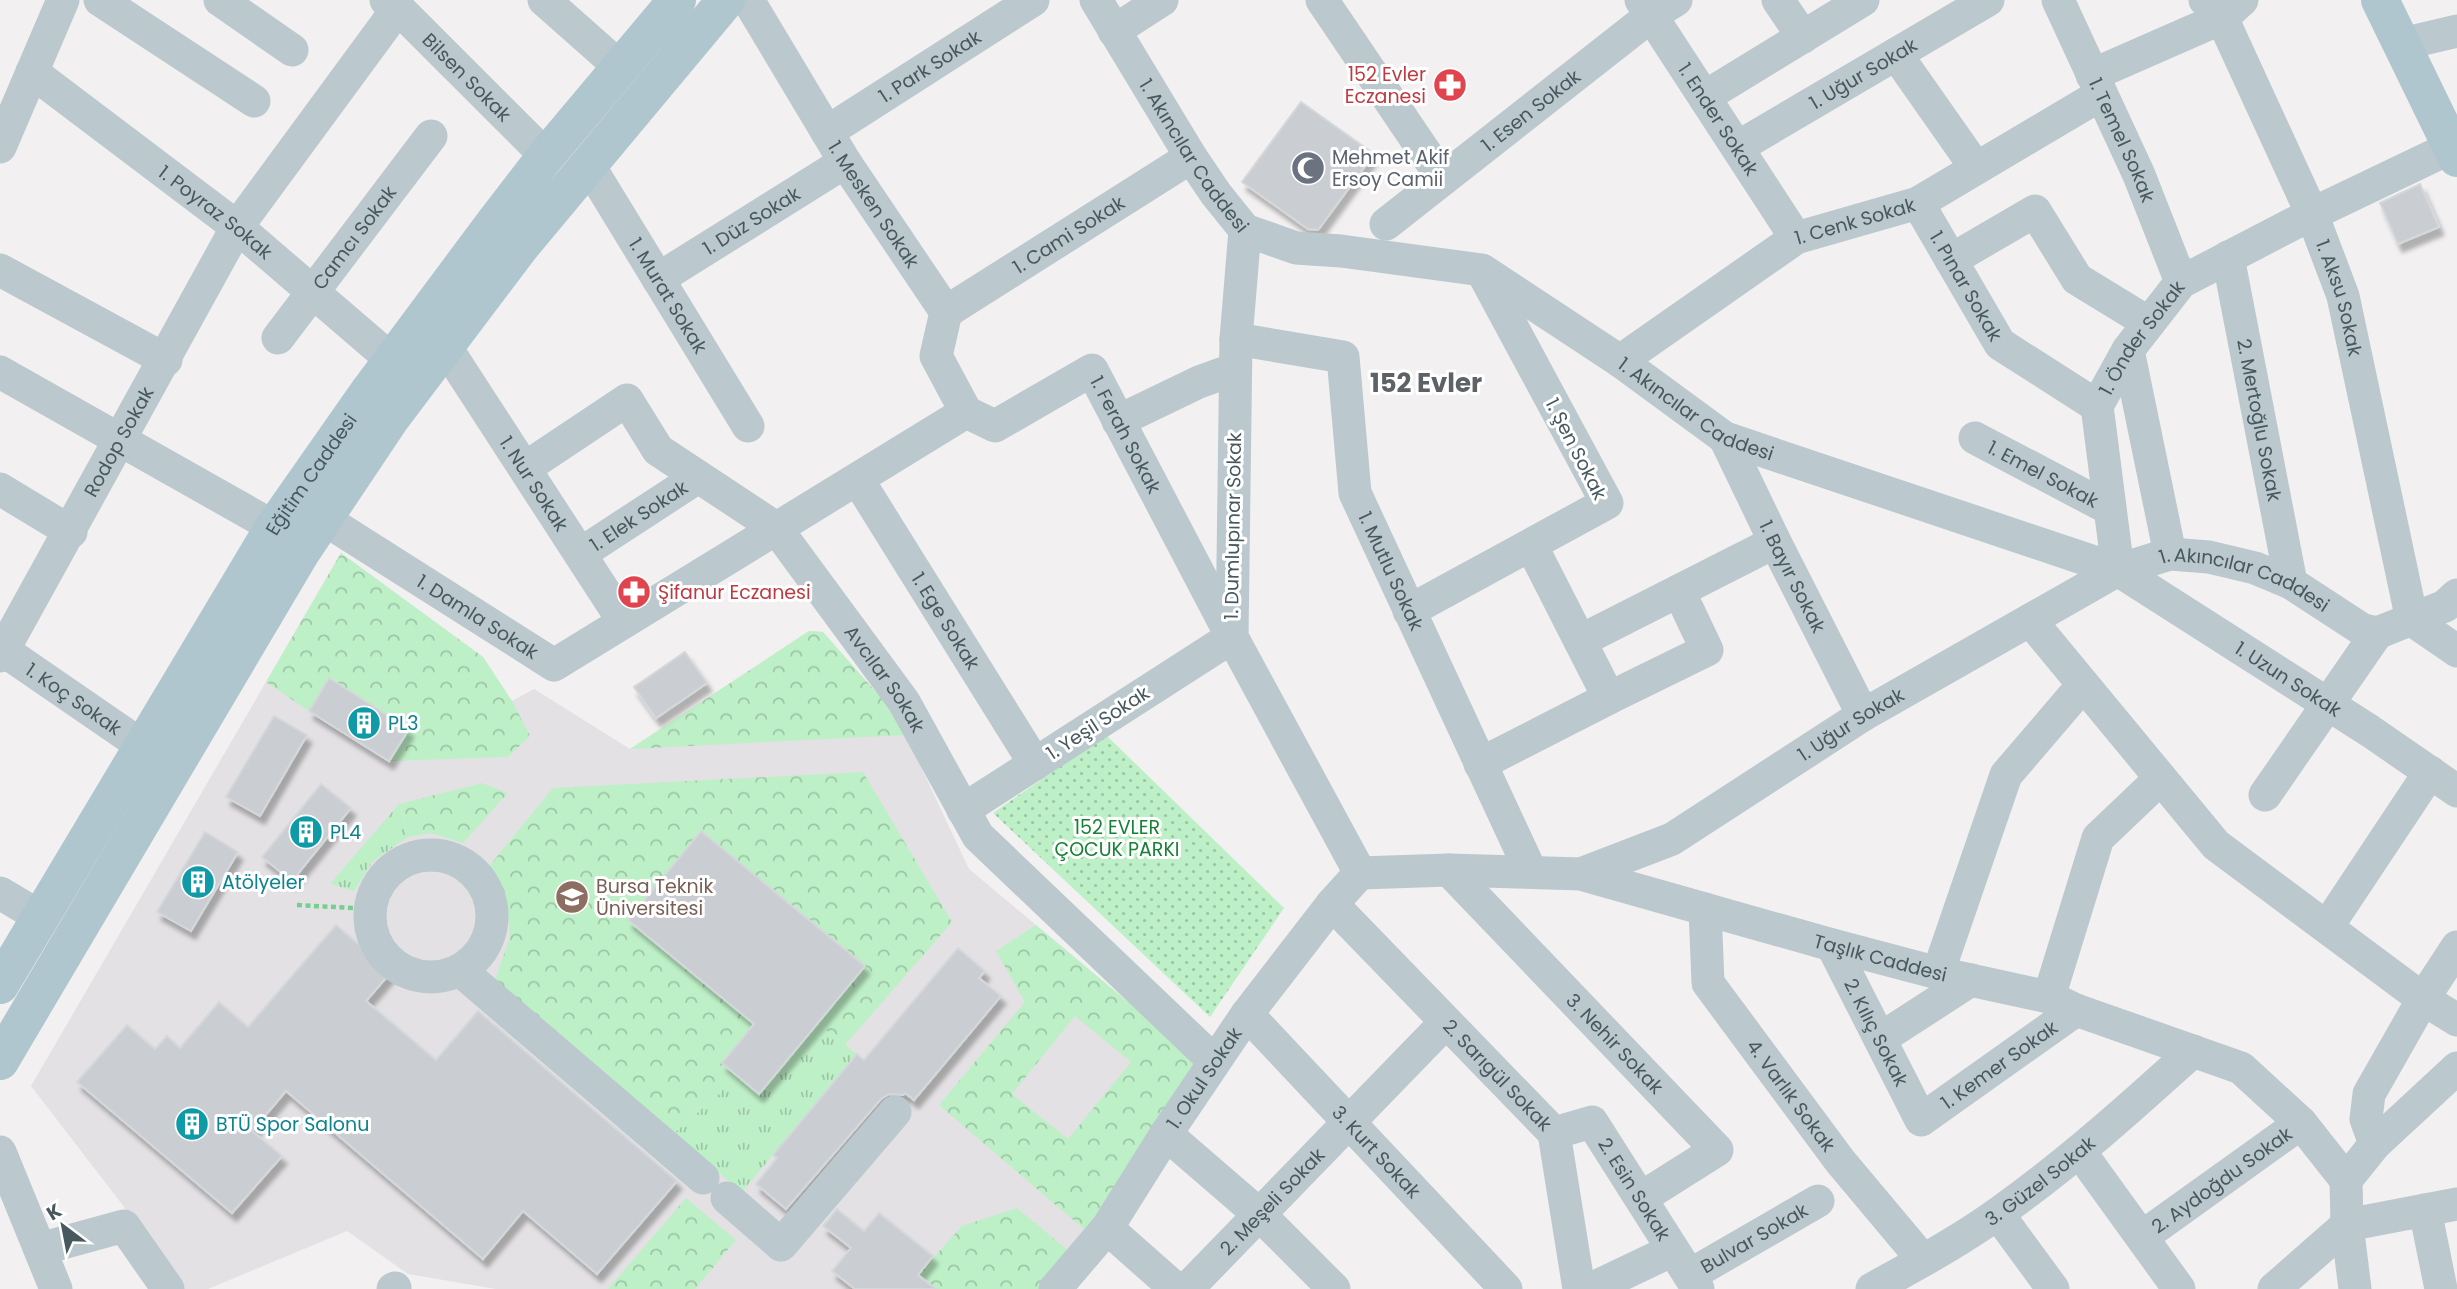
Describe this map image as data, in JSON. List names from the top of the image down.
{
  "streets": {
    "main road": ["Eğitim Caddesi"],
    "street": [
      "1. Park Sokak",
      "1. Uğur Sokak",
      "Bilsen Sokak",
      "1. Esen Sokak",
      "1. Ender Sokak",
      "1. Temel Sokak",
      "1. Akıncılar Caddesi",
      "1. Mesken Sokak",
      "1. Poyraz Sokak",
      "1. Düz Sokak",
      "1. Cenk Sokak",
      "1. Cami Sokak",
      "Camcı Sokak",
      "1. Pınar Sokak",
      "1. Murat Sokak",
      "1. Aksu Sokak",
      "1. Önder Sokak",
      "2. Mertoğlu Sokak",
      "1. Ferah Sokak",
      "Rodop Sokak",
      "1. Şen Sokak",
      "1. Emel Sokak",
      "1. Nur Sokak",
      "1. Elek Sokak",
      "1. Dumlupınar Sokak",
      "1. Mutlu Sokak",
      "1. Bayır Sokak",
      "1. Damla Sokak",
      "1. Ege Sokak",
      "Avcılar Sokak",
      "1. Uzun Sokak",
      "1. Koç Sokak",
      "1. Yeşil Sokak",
      "Taşlık Caddesi",
      "2. Kılıç Sokak",
      "3. Nehir Sokak",
      "1. Kemer Sokak",
      "2. Sarıgül Sokak",
      "1. Okul Sokak",
      "4. Varlık Sokak",
      "3. Kurt Sokak",
      "3. Güzel Sokak",
      "2. Aydoğdu Sokak",
      "2. Esin Sokak",
      "2. Meşeli Sokak",
      "Bulvar Sokak"
    ]
  },
  "crossings": [
    ["1. Park Sokak", "1. Mesken Sokak"],
    ["1. Uğur Sokak", "1. Ender Sokak"],
    ["1. Uğur Sokak", "1. Akıncılar Caddesi"],
    ["1. Uğur Sokak", "1. Önder Sokak"],
    ["1. Uğur Sokak", "1. Bayır Sokak"],
    ["1. Uğur Sokak", "1. Uzun Sokak"],
    ["1. Uğur Sokak", "Taşlık Caddesi"],
    ["Bilsen Sokak", "Rodop Sokak"],
    ["Bilsen Sokak", "Eğitim Caddesi"],
    ["1. Esen Sokak", "1. Ender Sokak"],
    ["1. Ender Sokak", "1. Cenk Sokak"],
    ["1. Temel Sokak", "1. Cenk Sokak"],
    ["1. Temel Sokak", "1. Önder Sokak"],
    ["1. Akıncılar Caddesi", "1. Cenk Sokak"],
    ["1. Akıncılar Caddesi", "1. Cami Sokak"],
    ["1. Akıncılar Caddesi", "1. Önder Sokak"],
    ["1. Akıncılar Caddesi", "2. Mertoğlu Sokak"],
    ["1. Akıncılar Caddesi", "1. Şen Sokak"],
    ["1. Akıncılar Caddesi", "1. Dumlupınar Sokak"],
    ["1. Akıncılar Caddesi", "1. Bayır Sokak"],
    ["1. Akıncılar Caddesi", "1. Uzun Sokak"],
    ["1. Mesken Sokak", "1. Düz Sokak"],
    ["1. Mesken Sokak", "1. Cami Sokak"],
    ["1. Poyraz Sokak", "Camcı Sokak"],
    ["1. Poyraz Sokak", "Rodop Sokak"],
    ["1. Poyraz Sokak", "Eğitim Caddesi"],
    ["1. Düz Sokak", "1. Murat Sokak"],
    ["1. Cenk Sokak", "1. Pınar Sokak"],
    ["1. Cenk Sokak", "1. Aksu Sokak"],
    ["1. Pınar Sokak", "1. Önder Sokak"],
    ["1. Murat Sokak", "Eğitim Caddesi"],
    ["1. Aksu Sokak", "1. Önder Sokak"],
    ["1. Önder Sokak", "2. Mertoğlu Sokak"],
    ["1. Önder Sokak", "1. Emel Sokak"],
    ["1. Önder Sokak", "1. Uzun Sokak"],
    ["1. Ferah Sokak", "1. Dumlupınar Sokak"],
    ["1. Ferah Sokak", "1. Yeşil Sokak"],
    ["Rodop Sokak", "1. Koç Sokak"],
    ["1. Şen Sokak", "1. Mutlu Sokak"],
    ["Eğitim Caddesi", "1. Nur Sokak"],
    ["Eğitim Caddesi", "1. Damla Sokak"],
    ["Eğitim Caddesi", "1. Koç Sokak"],
    ["1. Nur Sokak", "1. Elek Sokak"],
    ["1. Nur Sokak", "1. Damla Sokak"],
    ["1. Nur Sokak", "Avcılar Sokak"],
    ["1. Elek Sokak", "Avcılar Sokak"],
    ["1. Dumlupınar Sokak", "1. Mutlu Sokak"],
    ["1. Dumlupınar Sokak", "1. Yeşil Sokak"],
    ["1. Dumlupınar Sokak", "Taşlık Caddesi"],
    ["1. Dumlupınar Sokak", "1. Okul Sokak"],
    ["1. Mutlu Sokak", "Taşlık Caddesi"],
    ["1. Damla Sokak", "Avcılar Sokak"],
    ["1. Ege Sokak", "1. Yeşil Sokak"],
    ["Avcılar Sokak", "1. Yeşil Sokak"],
    ["Avcılar Sokak", "1. Okul Sokak"],
    ["Taşlık Caddesi", "2. Kılıç Sokak"],
    ["Taşlık Caddesi", "3. Nehir Sokak"],
    ["Taşlık Caddesi", "1. Kemer Sokak"],
    ["Taşlık Caddesi", "1. Okul Sokak"],
    ["Taşlık Caddesi", "4. Varlık Sokak"],
    ["Taşlık Caddesi", "3. Güzel Sokak"],
    ["Taşlık Caddesi", "2. Aydoğdu Sokak"],
    ["2. Kılıç Sokak", "1. Kemer Sokak"],
    ["3. Nehir Sokak", "2. Esin Sokak"],
    ["2. Sarıgül Sokak", "1. Okul Sokak"],
    ["2. Sarıgül Sokak", "2. Esin Sokak"],
    ["2. Sarıgül Sokak", "2. Meşeli Sokak"],
    ["1. Okul Sokak", "3. Kurt Sokak"],
    ["4. Varlık Sokak", "3. Güzel Sokak"],
    ["3. Kurt Sokak", "2. Meşeli Sokak"],
    ["2. Esin Sokak", "Bulvar Sokak"]
  ],
  "districts": ["152 Evler"],
  "parks": ["152 EVLER ÇOCUK PARKI"],
  "places": {
    "pharmacy": ["152 Evler Eczanesi", "Şifanur Eczanesi"],
    "mosque": ["Mehmet Akif Ersoy Camii"],
    "building": [
      "PL3",
      "PL4",
      "Atölyeler",
      "BTÜ Spor Salonu"
    ],
    "school or university": ["Bursa Teknik Üniversitesi"]
  },
  "north": "top left"
}
